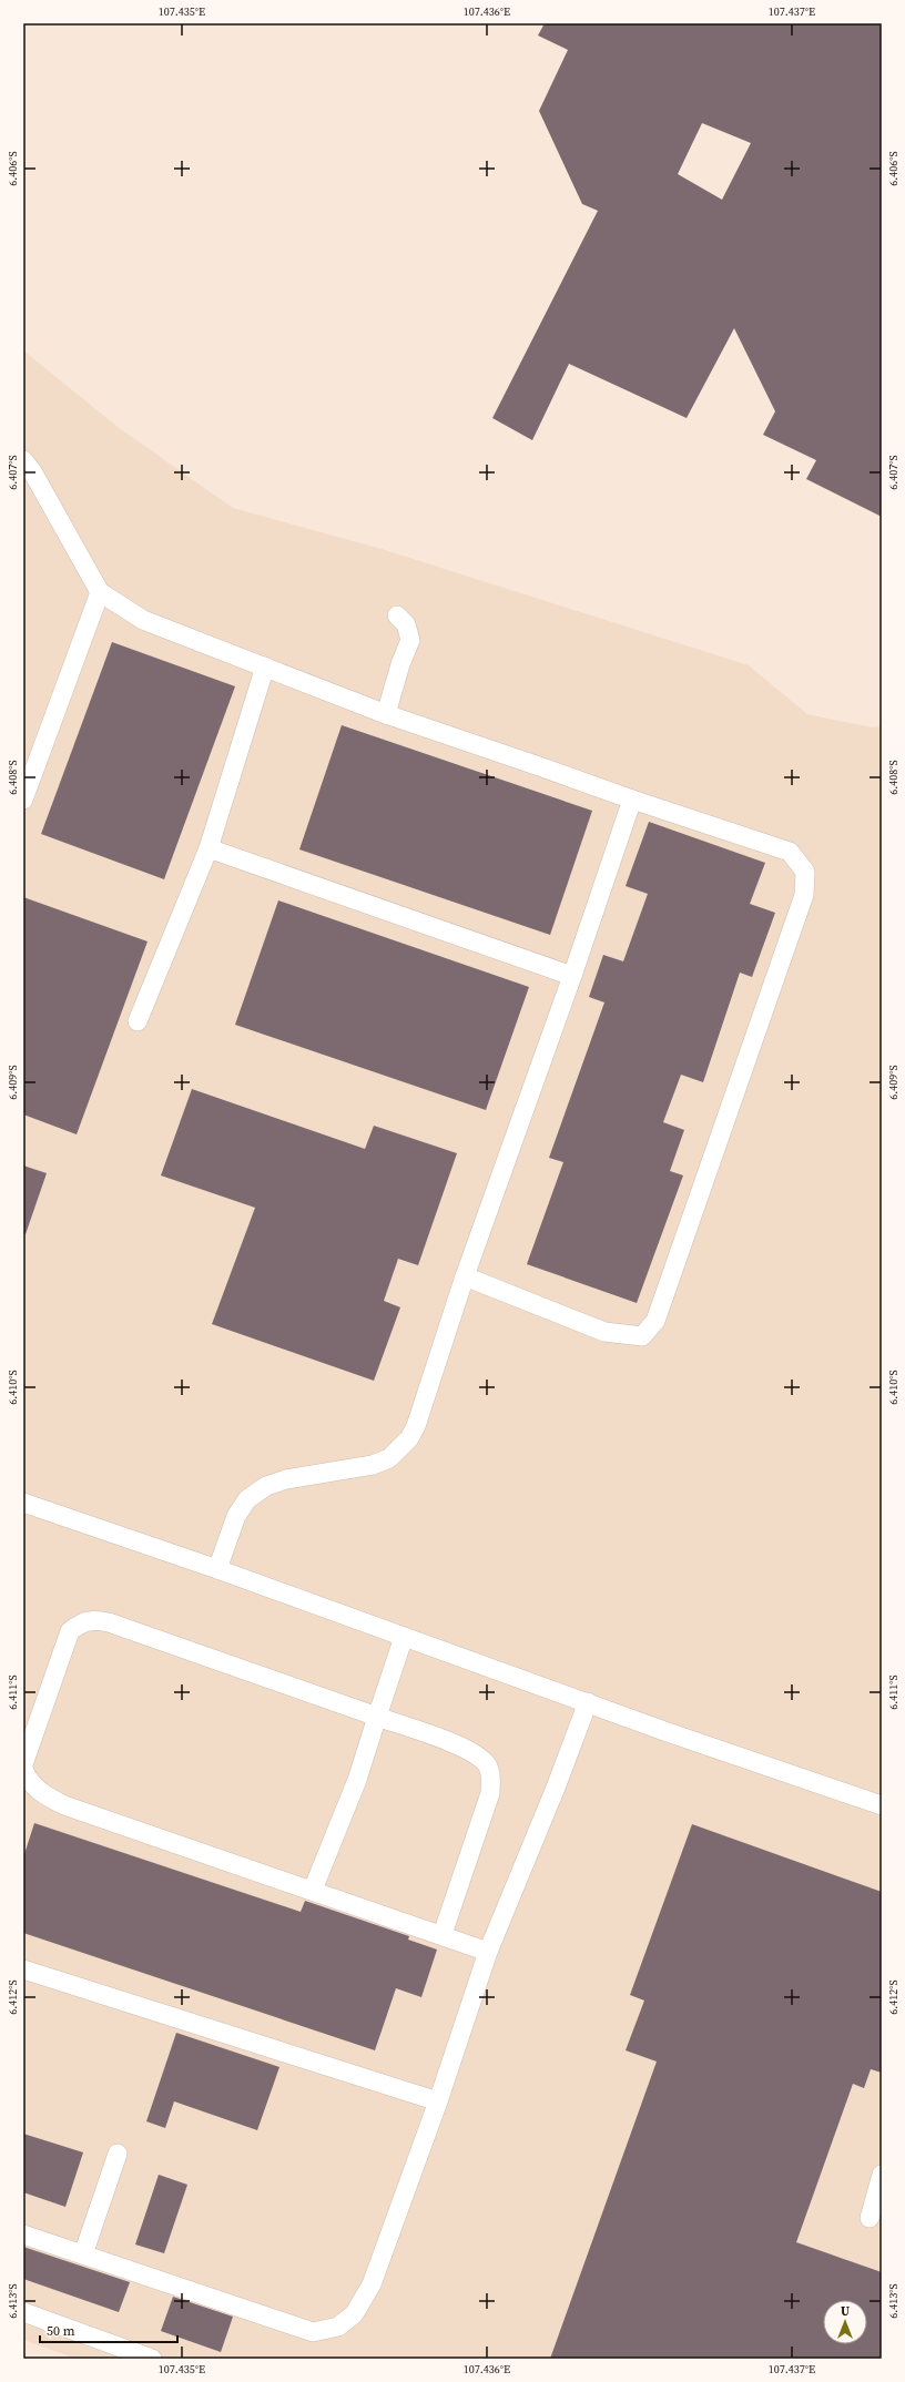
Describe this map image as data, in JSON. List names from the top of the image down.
{
  "scale_bar": "50 m",
  "north": "top",
  "coordinates": [
    "107.435°E",
    "107.436°E",
    "107.437°E",
    "6.406°S",
    "6.407°S",
    "6.408°S",
    "6.409°S",
    "6.410°S",
    "6.411°S",
    "6.412°S",
    "6.413°S"
  ]
}
